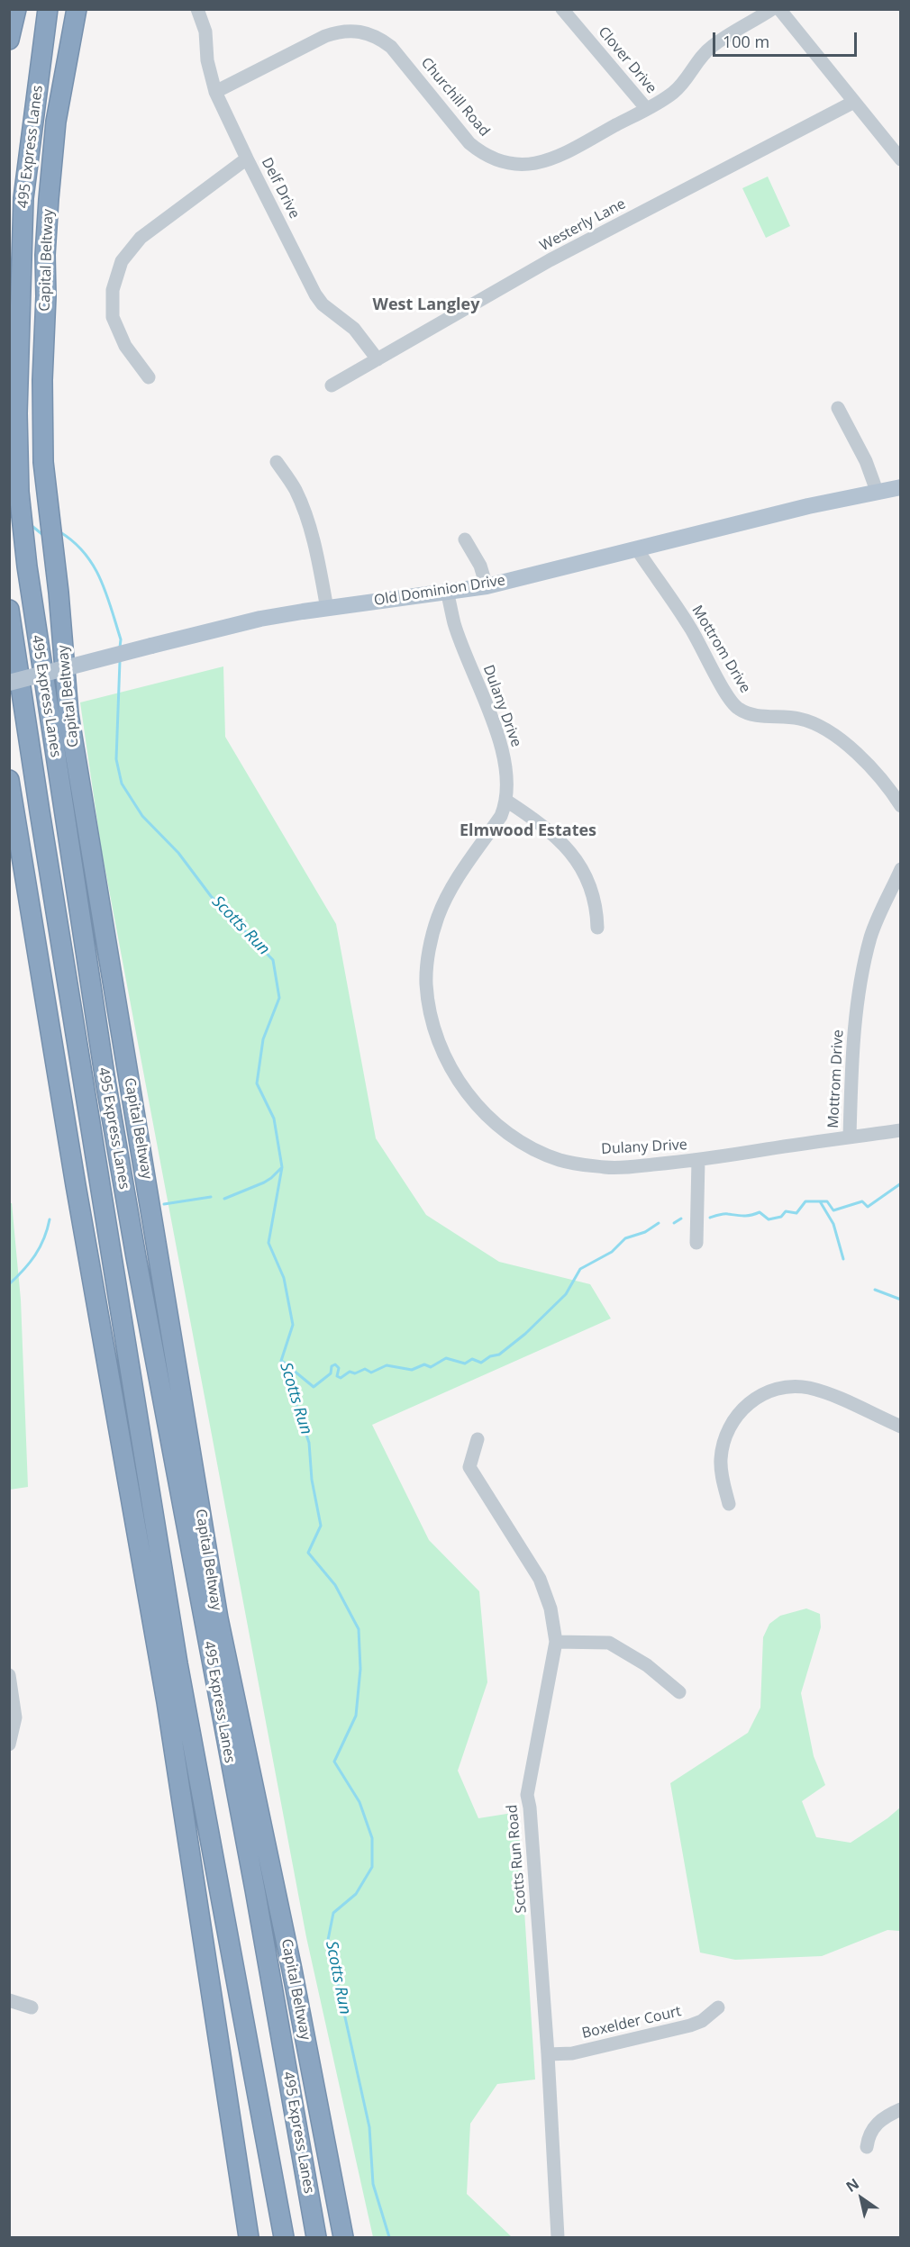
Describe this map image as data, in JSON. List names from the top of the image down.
{
  "streets": {
    "highway": ["495 Express Lanes", "Capital Beltway"],
    "main road": ["Old Dominion Drive"],
    "street": [
      "Clover Drive",
      "Churchill Road",
      "Delf Drive",
      "Westerly Lane",
      "Mottrom Drive",
      "Dulany Drive",
      "Scotts Run Road",
      "Boxelder Court"
    ]
  },
  "crossings": [
    ["Clover Drive", "Churchill Road"],
    ["Churchill Road", "Delf Drive"],
    ["Delf Drive", "Westerly Lane"],
    ["Old Dominion Drive", "Mottrom Drive"],
    ["Old Dominion Drive", "Dulany Drive"],
    ["Mottrom Drive", "Dulany Drive"],
    ["Scotts Run Road", "Boxelder Court"]
  ],
  "districts": ["West Langley", "Elmwood Estates"],
  "water": ["Scotts Run"],
  "scale_bar": "100 m",
  "north": "top left"
}
